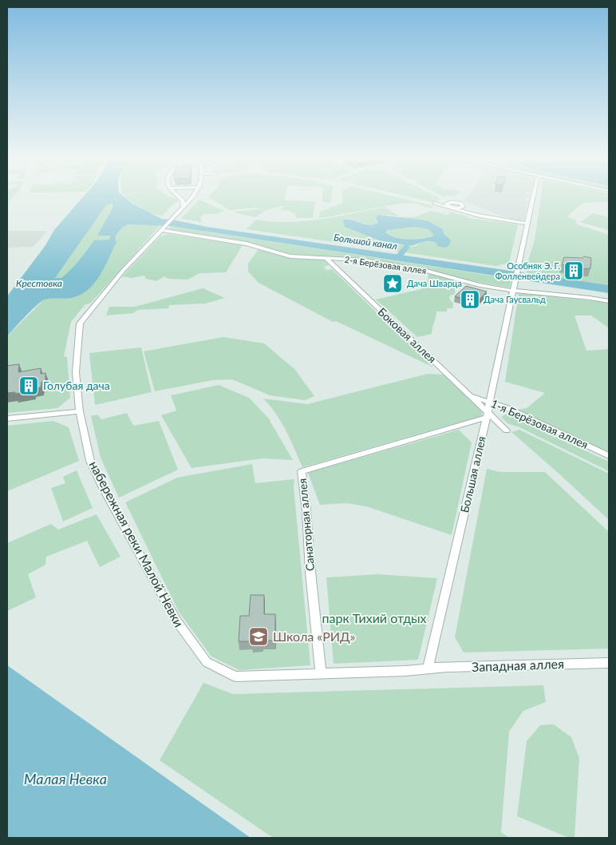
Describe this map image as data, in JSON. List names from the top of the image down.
{
  "streets": {
    "street": [
      "2-я Берёзовая аллея",
      "Боковая аллея",
      "1-я Берёзовая аллея",
      "Большая аллея",
      "Санаторная аллея",
      "набережная реки Малой Невки",
      "Западная аллея"
    ]
  },
  "crossings": [
    ["2-я Берёзовая аллея", "Боковая аллея"],
    ["2-я Берёзовая аллея", "Большая аллея"],
    ["2-я Берёзовая аллея", "набережная реки Малой Невки"],
    ["Боковая аллея", "1-я Берёзовая аллея"],
    ["Боковая аллея", "Большая аллея"],
    ["Боковая аллея", "Санаторная аллея"],
    ["1-я Берёзовая аллея", "Большая аллея"],
    ["Большая аллея", "Санаторная аллея"],
    ["Большая аллея", "набережная реки Малой Невки"],
    ["Большая аллея", "Западная аллея"],
    ["Санаторная аллея", "набережная реки Малой Невки"],
    ["набережная реки Малой Невки", "Западная аллея"]
  ],
  "water": ["Большой канал", "Крестовка", "Малая Невка"],
  "parks": ["парк Тихий отдых"],
  "places": {
    "building": ["Особняк Э. Г. Фолленвейдера", "Дача Гаусвальд", "Голубая дача"],
    "place": ["Дача Шварца"],
    "school or university": ["Школа «РИД»"]
  }
}
